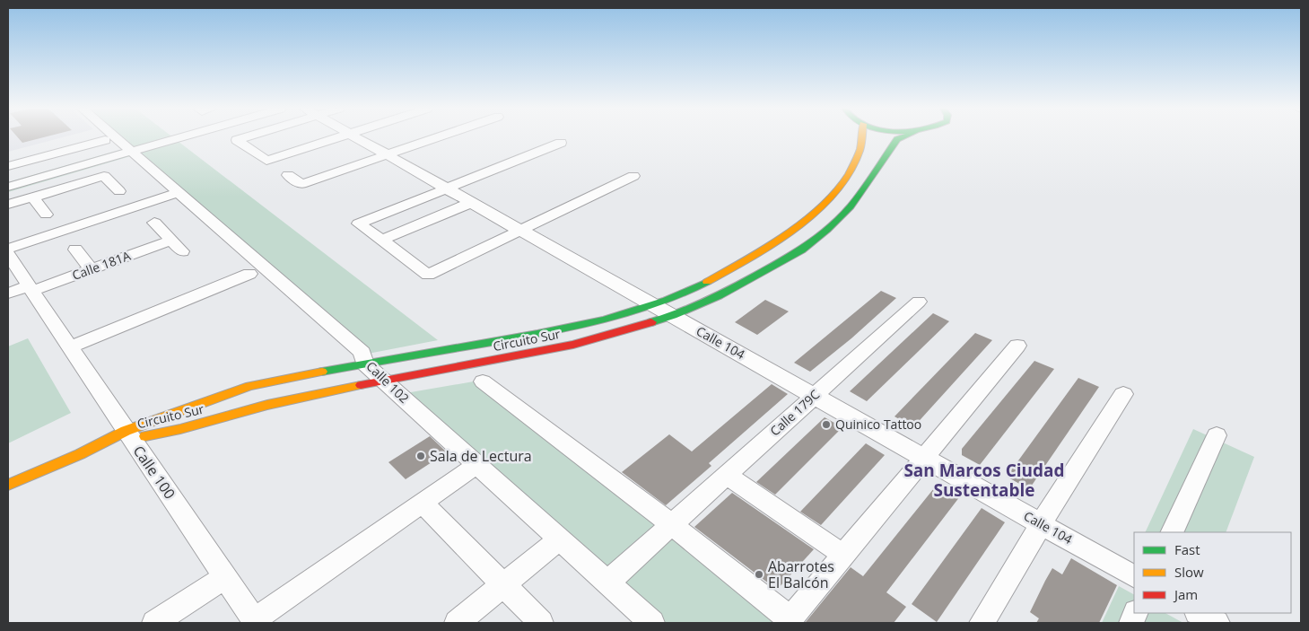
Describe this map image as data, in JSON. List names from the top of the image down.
{
  "streets": {
    "street": [
      "Calle 181A",
      "Circuito Sur",
      "Calle 104",
      "Calle 102",
      "Calle 179C",
      "Calle 100"
    ]
  },
  "crossings": [
    ["Calle 181A", "Calle 100"],
    ["Circuito Sur", "Calle 104"],
    ["Circuito Sur", "Calle 102"],
    ["Circuito Sur", "Calle 100"],
    ["Calle 104", "Calle 179C"],
    ["Calle 102", "Calle 179C"]
  ],
  "districts": ["San Marcos Ciudad Sustentable"],
  "places": ["Quinico Tattoo", "Sala de Lectura", "Abarrotes El Balcón"],
  "legend": ["Fast", "Slow", "Jam"]
}
